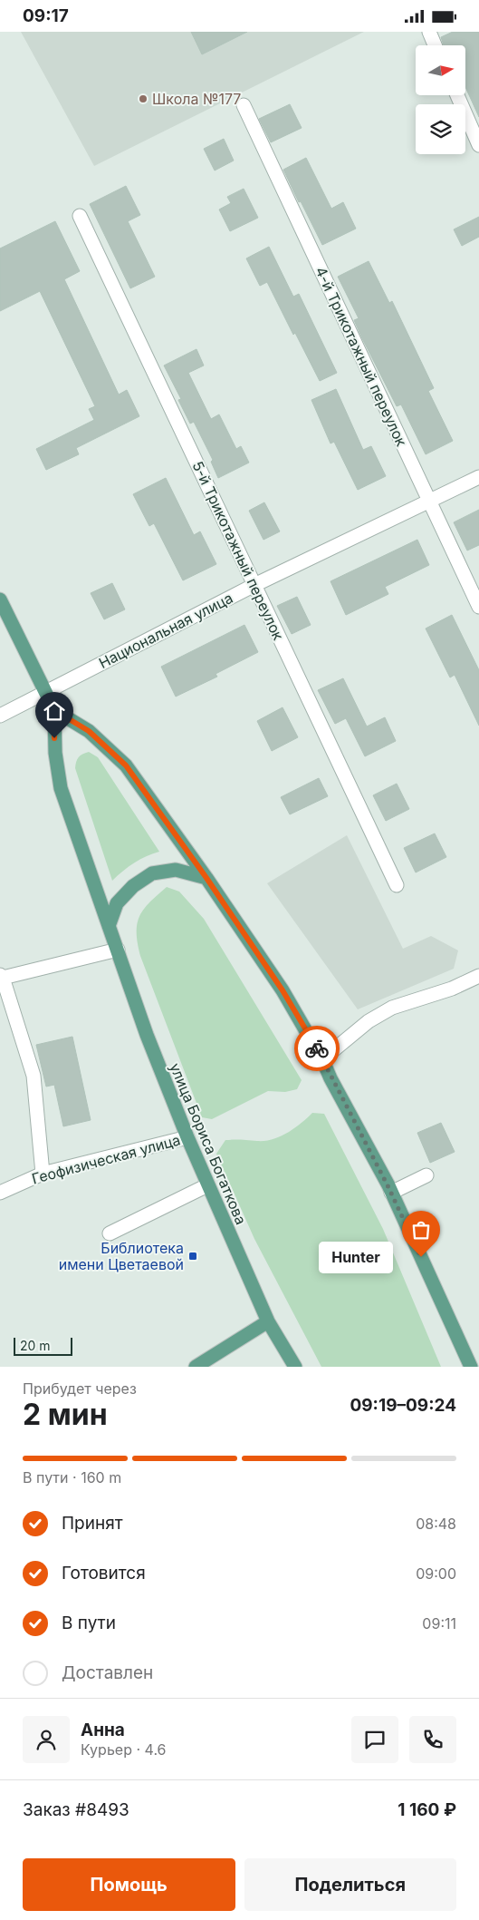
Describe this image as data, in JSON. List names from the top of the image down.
{
  "streets": {
    "main road": ["улица Бориса Богаткова"],
    "street": [
      "4-й Трикотажный переулок",
      "5-й Трикотажный переулок",
      "Национальная улица",
      "Геофизическая улица"
    ]
  },
  "crossings": [
    ["4-й Трикотажный переулок", "Национальная улица"],
    ["5-й Трикотажный переулок", "Национальная улица"],
    ["Национальная улица", "улица Бориса Богаткова"],
    ["улица Бориса Богаткова", "Геофизическая улица"]
  ],
  "places": {
    "other": ["Школа №177", "Hunter"],
    "transit": ["Библиотека имени Цветаевой"]
  },
  "scale_bar": "20 m",
  "north": "right",
  "page": {
    "status": "09:17",
    "bubble": "Hunter",
    "scale": "20 m",
    "heading": ["2 мин", "Прибудет через", "09:19–09:24"],
    "panel": [
      "Анна",
      "Курьер · 4.6",
      "Заказ #8493",
      "1 160 ₽"
    ],
    "bar": "В пути · 160 m",
    "list": [
      ["Принят", "08:48"],
      ["Готовится", "09:00"],
      ["В пути", "09:11"],
      "Доставлен"
    ],
    "buttons": ["Помощь", "Поделиться"]
  }
}
